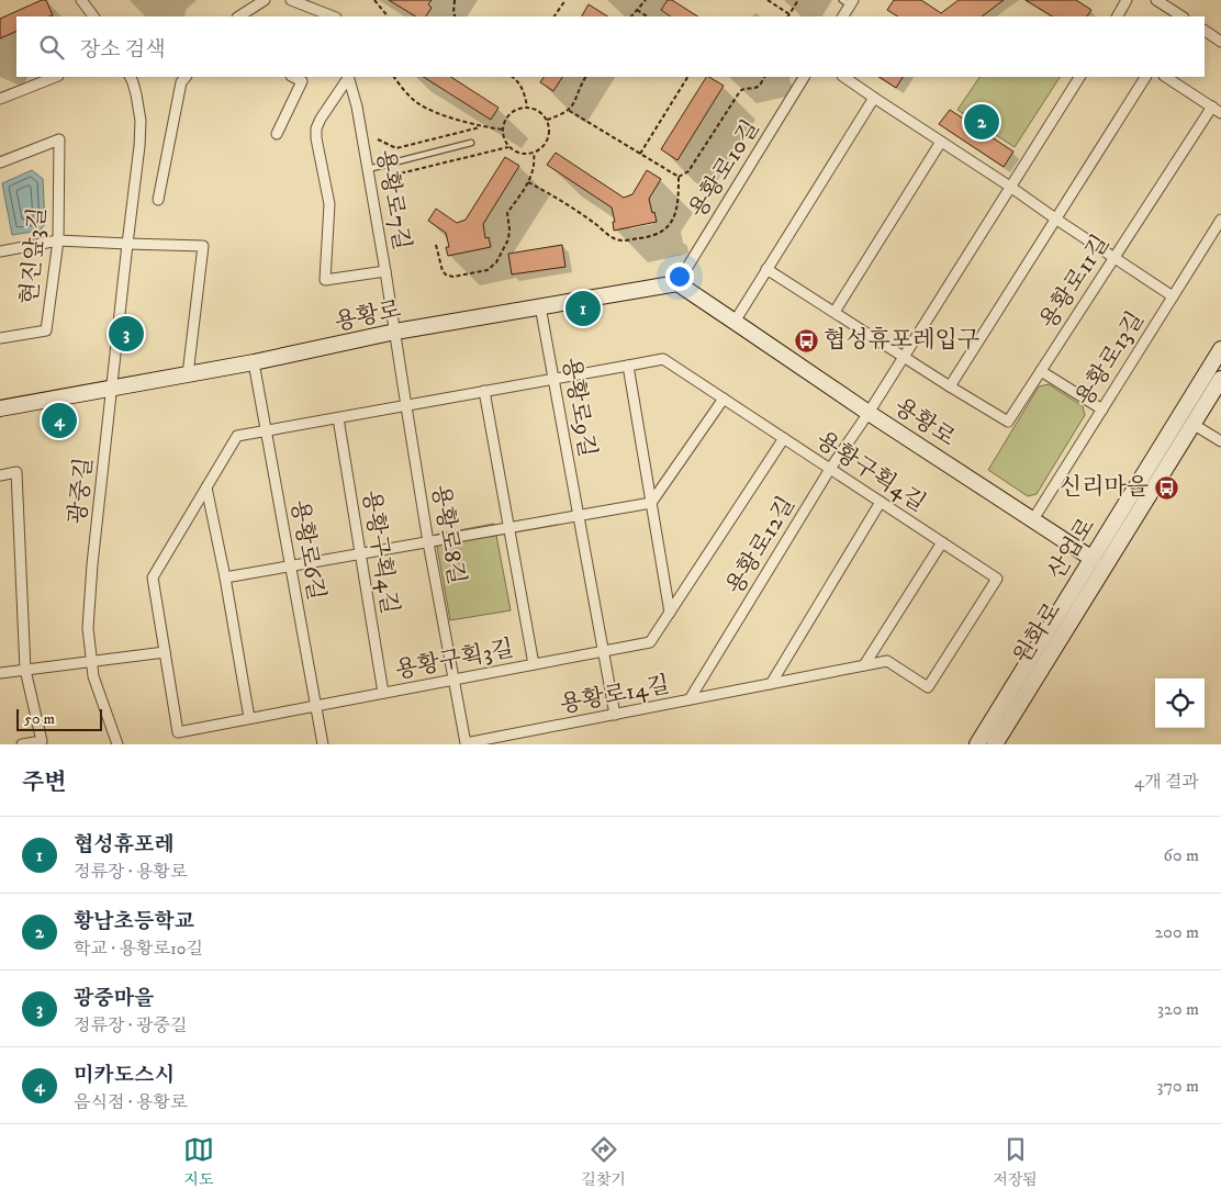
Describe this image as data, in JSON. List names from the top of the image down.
{
  "streets": {
    "street": [
      "용황로10길",
      "용황로7길",
      "현진앞3길",
      "용황로11길",
      "용황로",
      "용황로13길",
      "용황로9길",
      "용황구획4길",
      "광중길",
      "용황로8길",
      "용황로12길",
      "산업로",
      "용황로6길",
      "원화로",
      "용황구획3길",
      "용황로14길"
    ]
  },
  "crossings": [
    ["용황로10길", "용황로"],
    ["용황로7길", "용황로"],
    ["용황로7길", "용황로8길"],
    ["용황로", "용황로13길"],
    ["용황로", "용황로9길"],
    ["용황로", "광중길"],
    ["용황로", "용황로8길"],
    ["용황로", "용황로12길"],
    ["용황로", "산업로"],
    ["용황로", "용황로6길"],
    ["용황로9길", "용황구획4길"],
    ["용황로9길", "용황구획3길"],
    ["용황로9길", "용황로14길"],
    ["용황구획4길", "용황로8길"],
    ["용황구획4길", "용황로12길"],
    ["용황구획4길", "용황로6길"],
    ["용황구획4길", "용황구획3길"],
    ["용황구획4길", "용황로14길"],
    ["용황로8길", "용황구획3길"],
    ["용황로8길", "용황로14길"],
    ["용황로12길", "용황로14길"],
    ["용황로6길", "용황구획3길"]
  ],
  "places": {
    "bus stop": ["협성휴포레입구", "신리마을"]
  },
  "scale_bar": "50 m",
  "page": {
    "search": "장소 검색",
    "pins": [
      "2",
      "1",
      "3",
      "4"
    ],
    "scale": "50 m",
    "heading": ["주변", "4개 결과"],
    "list": [
      {
        "mark": "1",
        "name": "협성휴포레",
        "note": "정류장 · 용황로",
        "value": "60 m"
      },
      {
        "mark": "2",
        "name": "황남초등학교",
        "note": "학교 · 용황로10길",
        "value": "200 m"
      },
      {
        "mark": "3",
        "name": "광중마을",
        "note": "정류장 · 광중길",
        "value": "320 m"
      },
      {
        "mark": "4",
        "name": "미카도스시",
        "note": "음식점 · 용황로",
        "value": "370 m"
      }
    ],
    "nav": ["지도", "길찾기", "저장됨"]
  }
}
